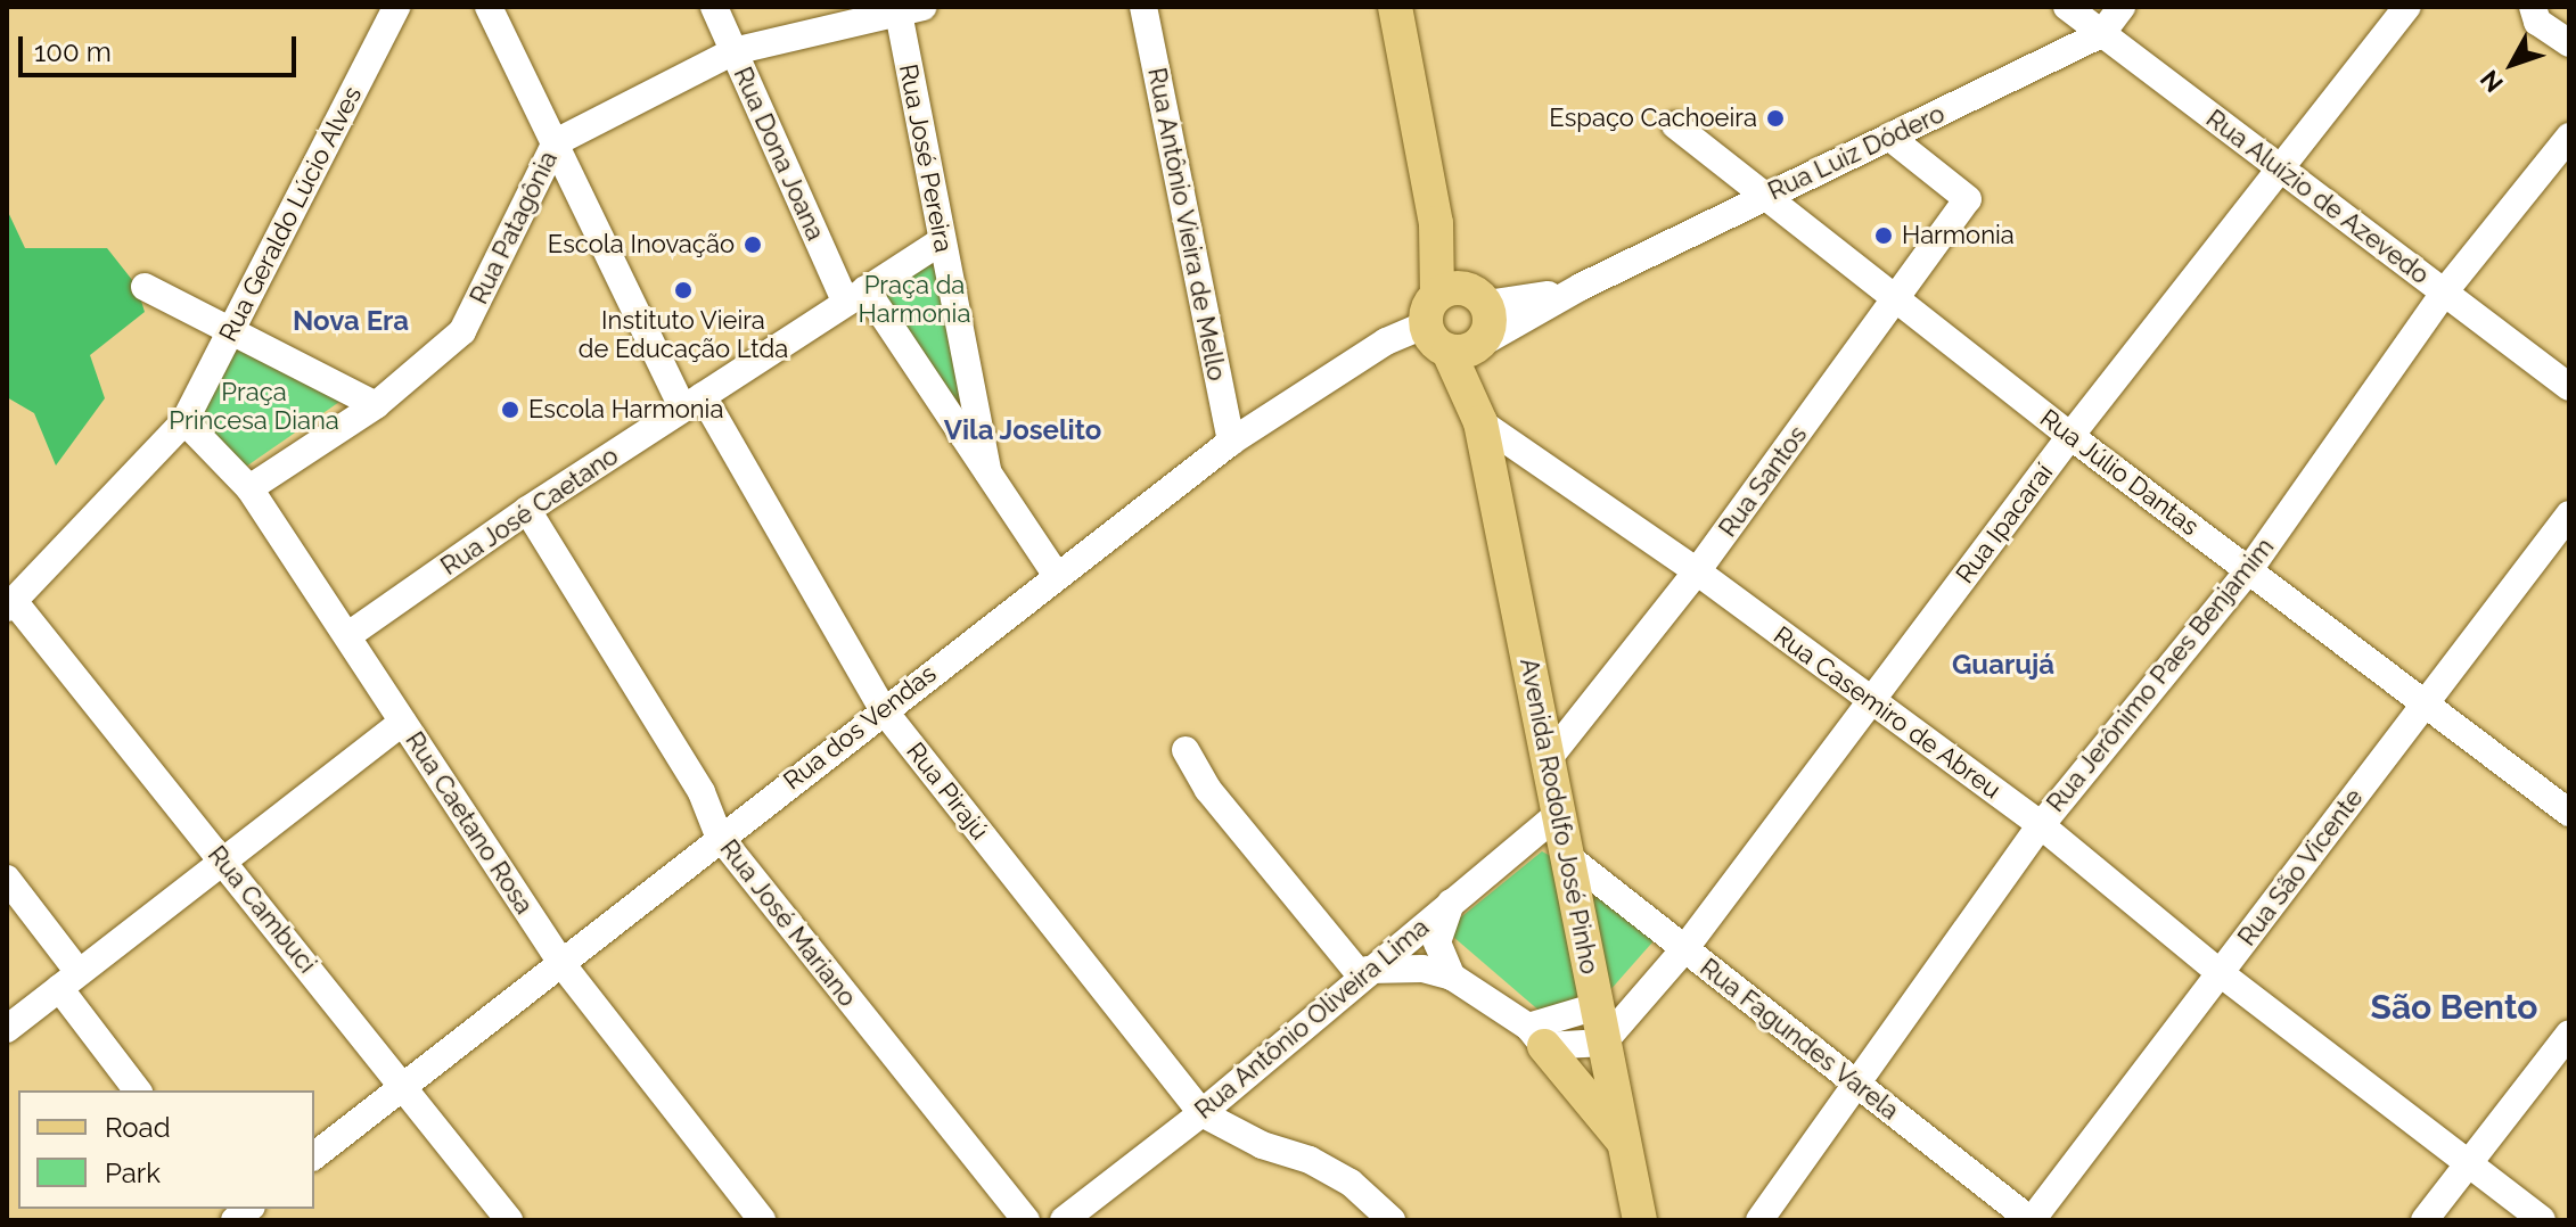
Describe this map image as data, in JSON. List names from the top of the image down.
{
  "streets": {
    "main road": ["Avenida Rodolfo José Pinho"],
    "street": [
      "Rua Luiz Dódero",
      "Rua Dona Joana",
      "Rua José Pereira",
      "Rua Aluízio de Azevedo",
      "Rua Geraldo Lúcio Alves",
      "Rua Antônio Vieira de Mello",
      "Rua Patagônia",
      "Rua Júlio Dantas",
      "Rua Santos",
      "Rua José Caetano",
      "Rua Ipacaraí",
      "Rua Jerônimo Paes Benjamim",
      "Rua Casemiro de Abreu",
      "Rua dos Vendas",
      "Rua Pirajú",
      "Rua Caetano Rosa",
      "Rua São Vicente",
      "Rua Cambuci",
      "Rua José Mariano",
      "Rua Antônio Oliveira Lima",
      "Rua Fagundes Varela"
    ]
  },
  "crossings": [
    ["Rua Luiz Dódero", "Rua Aluízio de Azevedo"],
    ["Rua Luiz Dódero", "Rua Júlio Dantas"],
    ["Rua Luiz Dódero", "Rua Santos"],
    ["Rua Luiz Dódero", "Avenida Rodolfo José Pinho"],
    ["Rua Dona Joana", "Rua José Pereira"],
    ["Rua Dona Joana", "Rua Patagônia"],
    ["Rua Dona Joana", "Rua José Caetano"],
    ["Rua Dona Joana", "Rua dos Vendas"],
    ["Rua José Pereira", "Rua Patagônia"],
    ["Rua José Pereira", "Rua José Caetano"],
    ["Rua Aluízio de Azevedo", "Rua Ipacaraí"],
    ["Rua Aluízio de Azevedo", "Rua Jerônimo Paes Benjamim"],
    ["Rua Geraldo Lúcio Alves", "Rua Caetano Rosa"],
    ["Rua Geraldo Lúcio Alves", "Rua Cambuci"],
    ["Rua Antônio Vieira de Mello", "Rua dos Vendas"],
    ["Rua Patagônia", "Rua Pirajú"],
    ["Rua Patagônia", "Rua Caetano Rosa"],
    ["Rua Júlio Dantas", "Rua Santos"],
    ["Rua Júlio Dantas", "Rua Ipacaraí"],
    ["Rua Júlio Dantas", "Rua Jerônimo Paes Benjamim"],
    ["Rua Júlio Dantas", "Rua São Vicente"],
    ["Rua Santos", "Rua Casemiro de Abreu"],
    ["Rua Santos", "Avenida Rodolfo José Pinho"],
    ["Rua José Caetano", "Rua Pirajú"],
    ["Rua José Caetano", "Rua Caetano Rosa"],
    ["Rua José Caetano", "Rua José Mariano"],
    ["Rua Ipacaraí", "Rua Casemiro de Abreu"],
    ["Rua Ipacaraí", "Avenida Rodolfo José Pinho"],
    ["Rua Ipacaraí", "Rua Fagundes Varela"],
    ["Rua Jerônimo Paes Benjamim", "Rua Casemiro de Abreu"],
    ["Rua Jerônimo Paes Benjamim", "Rua Fagundes Varela"],
    ["Rua Casemiro de Abreu", "Avenida Rodolfo José Pinho"],
    ["Rua Casemiro de Abreu", "Rua São Vicente"],
    ["Rua dos Vendas", "Rua Pirajú"],
    ["Rua dos Vendas", "Avenida Rodolfo José Pinho"],
    ["Rua dos Vendas", "Rua Caetano Rosa"],
    ["Rua dos Vendas", "Rua Cambuci"],
    ["Rua dos Vendas", "Rua José Mariano"],
    ["Rua Pirajú", "Rua Antônio Oliveira Lima"],
    ["Avenida Rodolfo José Pinho", "Rua Antônio Oliveira Lima"],
    ["Avenida Rodolfo José Pinho", "Rua Fagundes Varela"],
    ["Rua São Vicente", "Rua Fagundes Varela"]
  ],
  "districts": [
    "Nova Era",
    "Vila Joselito",
    "Guarujá",
    "São Bento"
  ],
  "parks": ["Praça da Harmonia", "Praça Princesa Diana"],
  "places": [
    "Espaço Cachoeira",
    "Harmonia",
    "Escola Inovação",
    "Instituto Vieira de Educação Ltda",
    "Escola Harmonia"
  ],
  "legend": ["Road", "Park"],
  "scale_bar": "100 m",
  "north": "bottom left"
}
